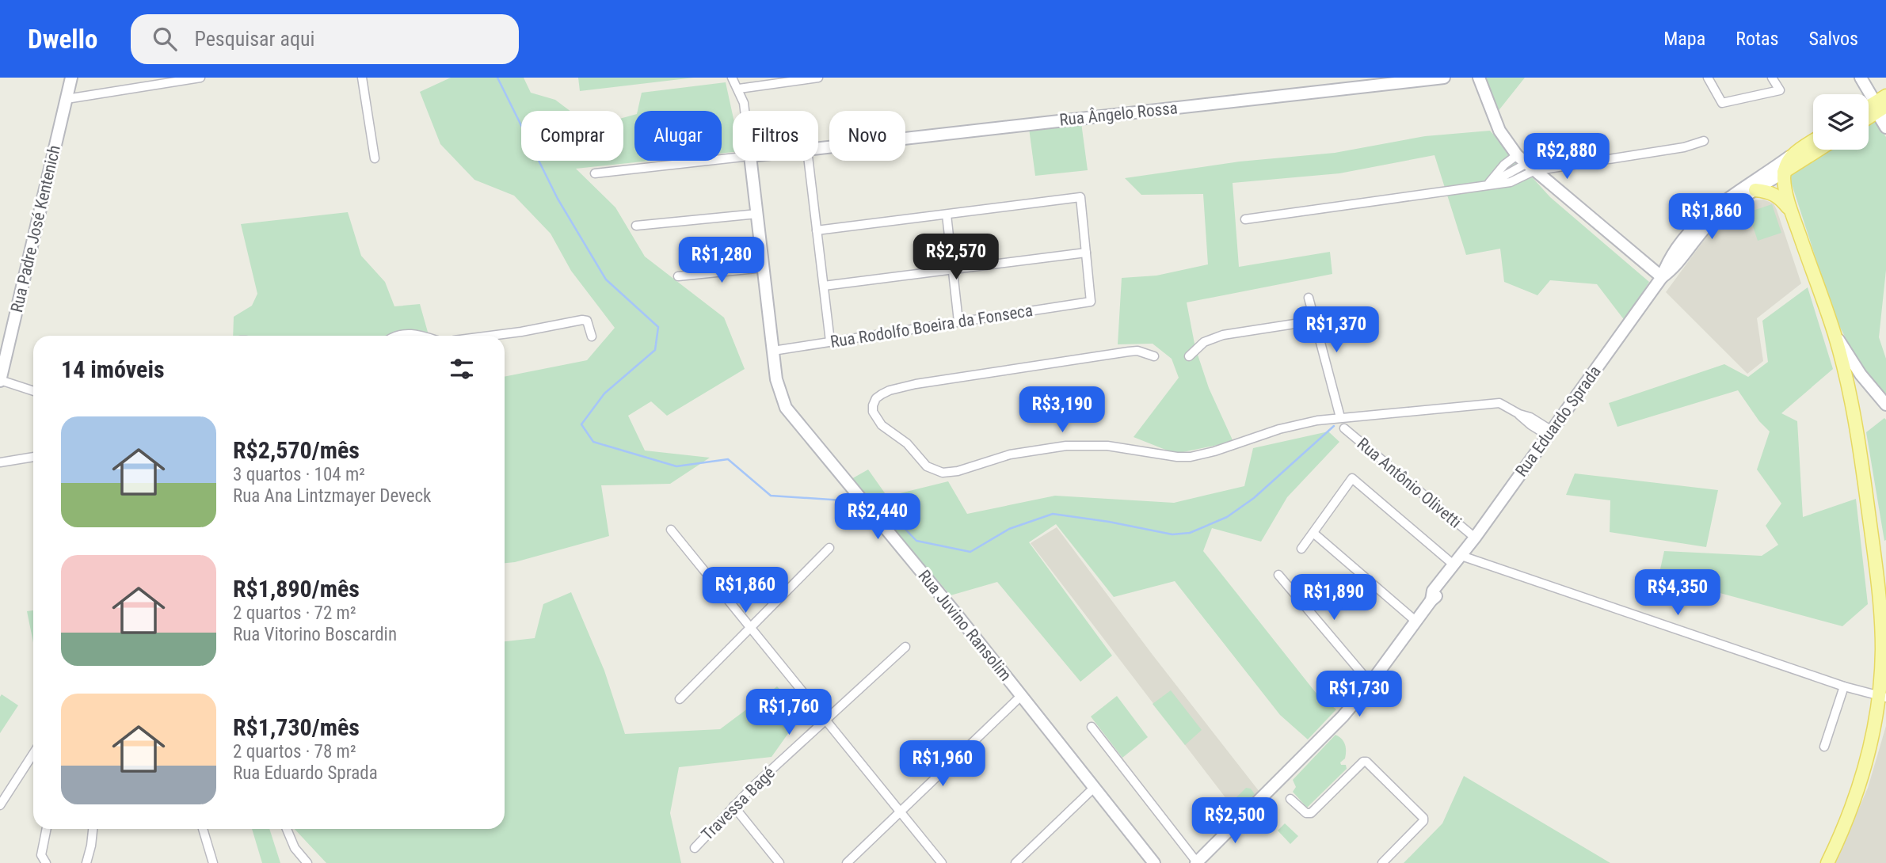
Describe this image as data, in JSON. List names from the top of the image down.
{
  "streets": {
    "main road": ["Rua Eduardo Sprada"],
    "street": [
      "Rua Ângelo Rossa",
      "Rua Padre José Kentenich",
      "Rua Rodolfo Boeira da Fonseca",
      "Rua Antônio Olivetti",
      "Rua Juvino Ransolim",
      "Travessa Bagé"
    ]
  },
  "crossings": [
    ["Rua Rodolfo Boeira da Fonseca", "Rua Juvino Ransolim"],
    ["Rua Eduardo Sprada", "Rua Antônio Olivetti"]
  ],
  "page": {
    "header": "Dwello",
    "search": "Pesquisar aqui",
    "nav": ["Mapa", "Rotas", "Salvos"],
    "chip": [
      "Comprar",
      "Alugar",
      "Filtros",
      "Novo"
    ],
    "price": [
      "R$2,880",
      "R$1,860",
      "R$2,570",
      "R$1,280",
      "R$1,370",
      "R$3,190",
      "R$2,440",
      "R$1,860",
      "R$4,350",
      "R$1,890",
      "R$1,730",
      "R$1,760",
      "R$1,960",
      "R$2,500"
    ],
    "heading": "14 imóveis",
    "list": [
      {
        "name": "R$2,570/mês",
        "note": "3 quartos · 104 m² · Rua Ana Lintzmayer Deveck"
      },
      {
        "name": "R$1,890/mês",
        "note": "2 quartos · 72 m² · Rua Vitorino Boscardin"
      },
      {
        "name": "R$1,730/mês",
        "note": "2 quartos · 78 m² · Rua Eduardo Sprada"
      }
    ]
  }
}
